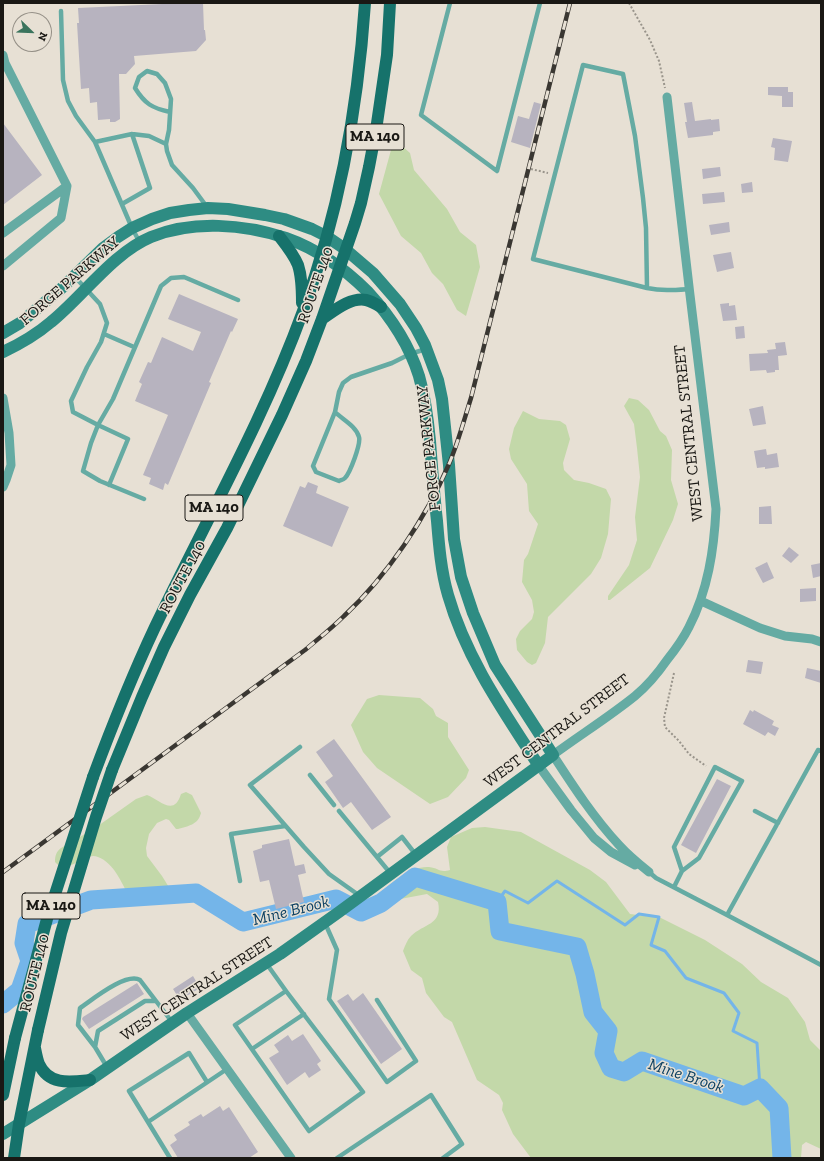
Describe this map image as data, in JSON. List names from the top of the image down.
{
  "streets": {
    "main road": ["MA 140", "ROUTE 140"],
    "street": ["FORGE PARKWAY", "WEST CENTRAL STREET"]
  },
  "crossings": [
    ["MA 140", "ROUTE 140"],
    ["MA 140", "WEST CENTRAL STREET"],
    ["FORGE PARKWAY", "ROUTE 140"],
    ["FORGE PARKWAY", "WEST CENTRAL STREET"],
    ["ROUTE 140", "WEST CENTRAL STREET"]
  ],
  "water": ["Mine Brook"],
  "north": "bottom right"
}
